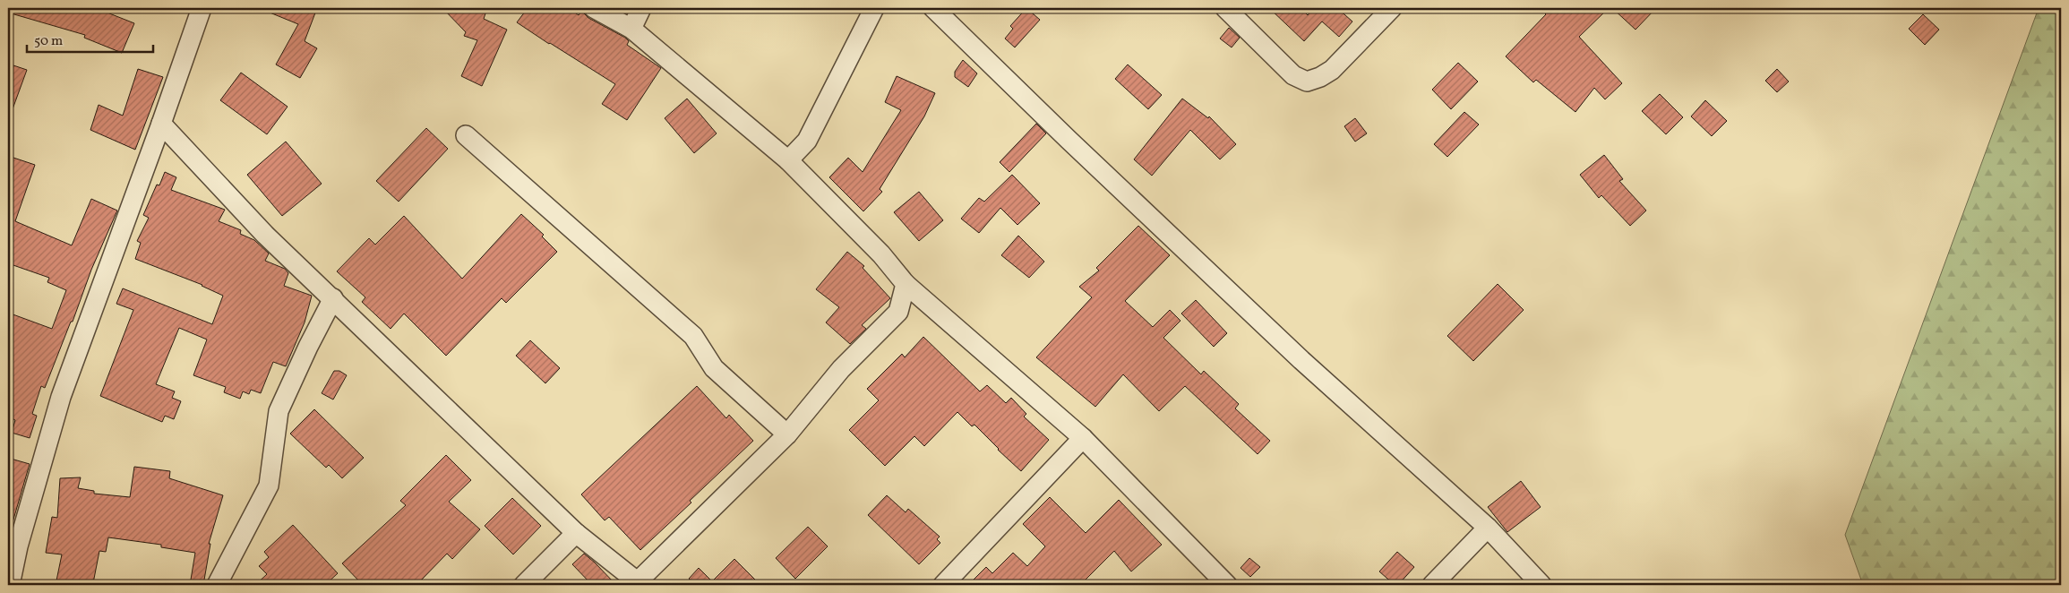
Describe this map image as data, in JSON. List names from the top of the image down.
{
  "scale_bar": "50 m"
}
